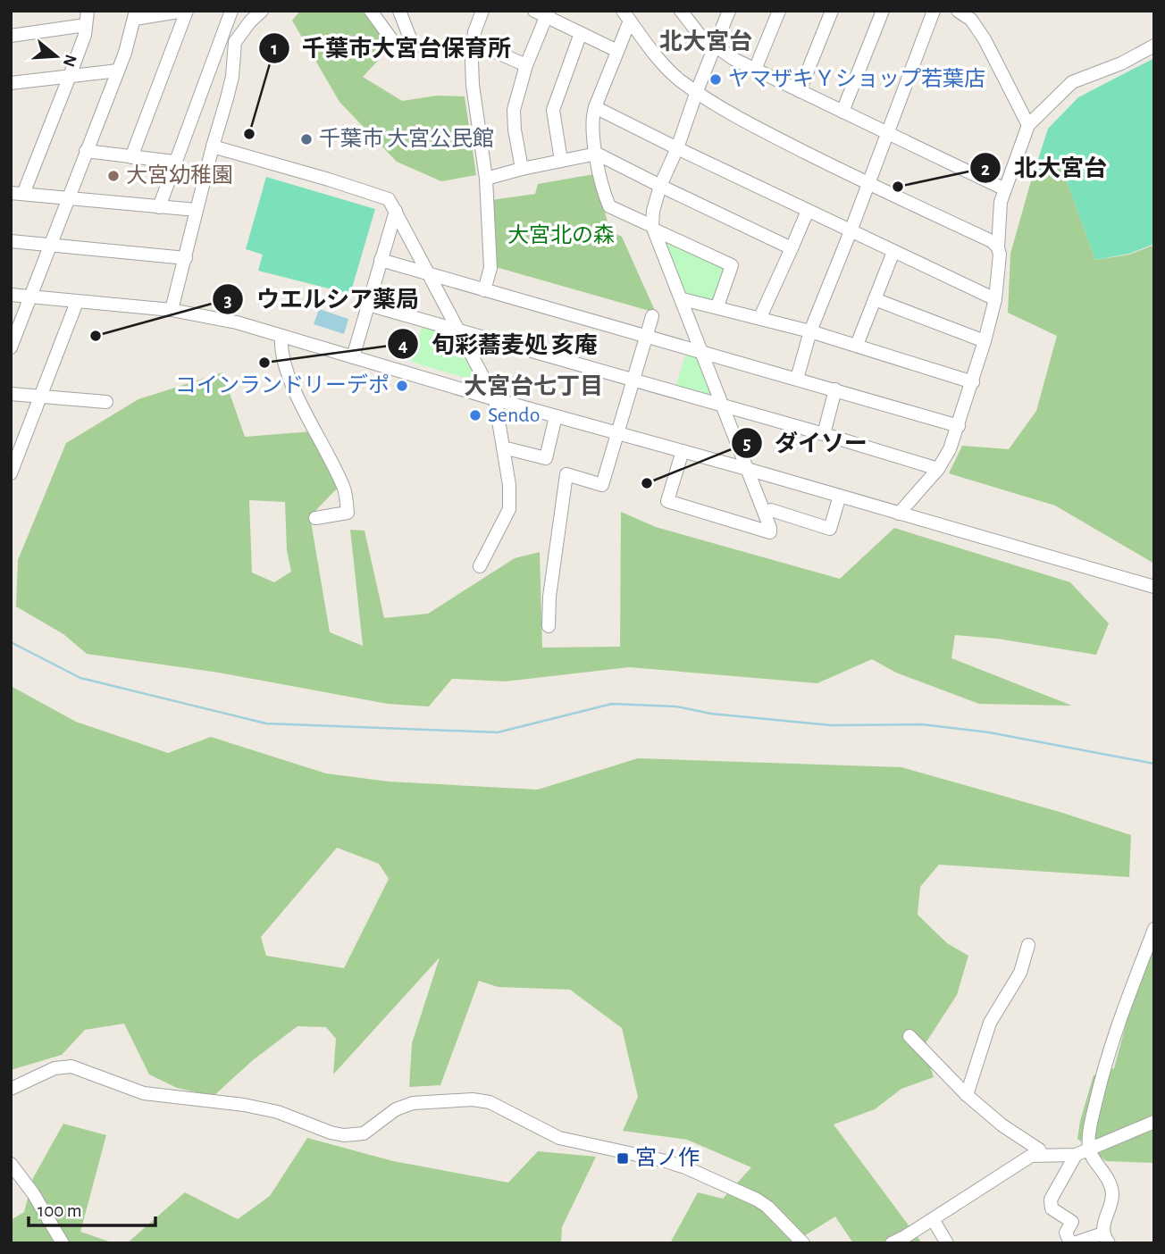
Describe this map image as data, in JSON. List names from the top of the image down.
{
  "districts": ["北大宮台", "大宮台七丁目"],
  "parks": ["大宮北の森"],
  "places": {
    "other": [
      "ヤマザキＹショップ若葉店",
      "千葉市大宮台保育所",
      "千葉市 大宮公民館",
      "大宮幼稚園",
      "北大宮台",
      "ウエルシア薬局",
      "旬彩蕎麦処 亥庵",
      "コインランドリーデポ",
      "Sendo",
      "ダイソー"
    ],
    "transit": ["宮ノ作"]
  },
  "scale_bar": "100 m",
  "north": "right"
}
